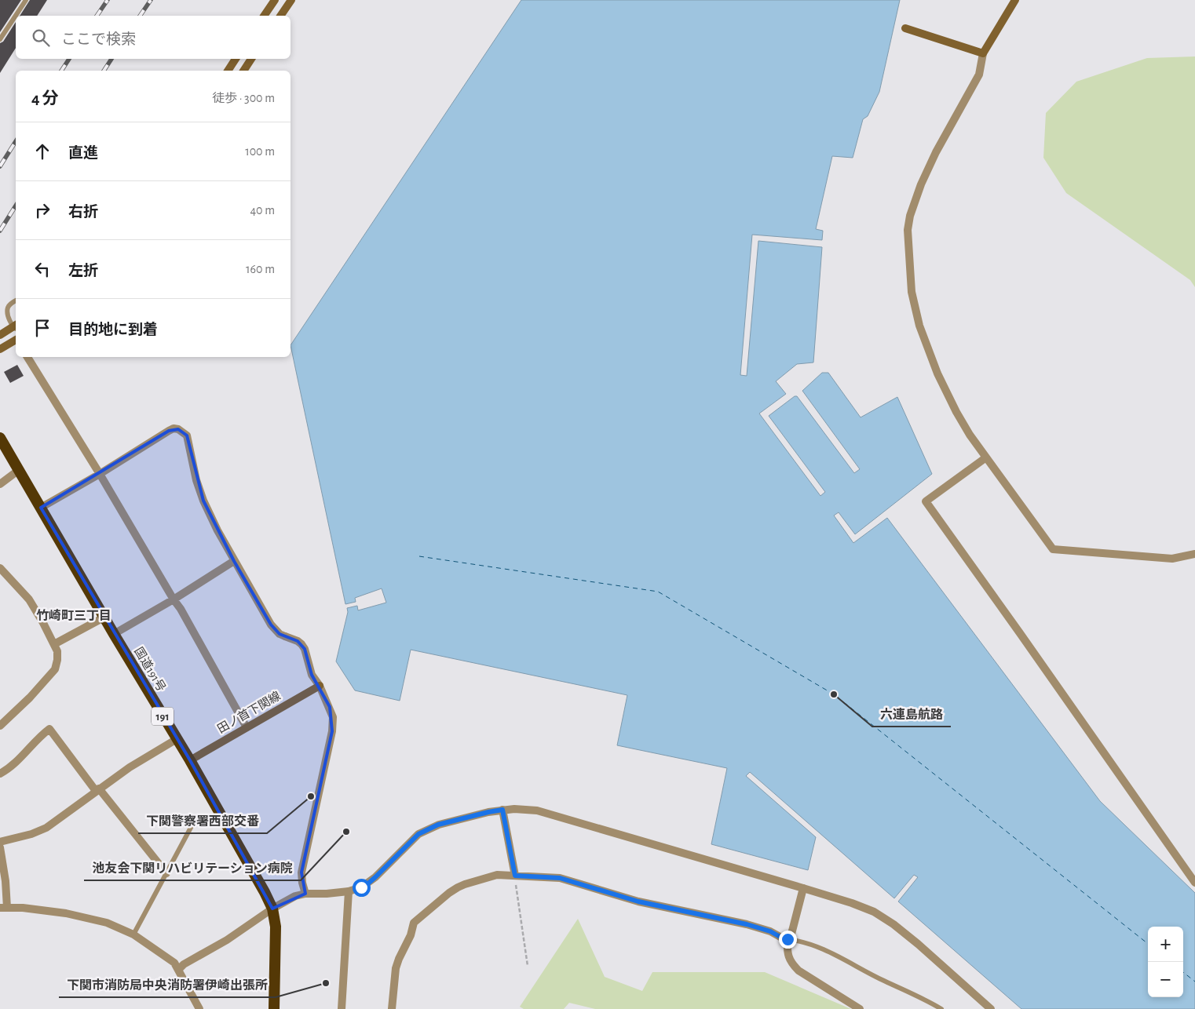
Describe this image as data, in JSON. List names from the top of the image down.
{
  "streets": {
    "highway": ["国道191号", "191"],
    "main road": ["田ノ首下関線"]
  },
  "crossings": [
    ["国道191号", "田ノ首下関線"]
  ],
  "districts": ["竹崎町三丁目"],
  "places": [
    "六連島航路",
    "下関警察署西部交番",
    "池友会下関リハビリテーション病院",
    "下関市消防局中央消防署伊崎出張所"
  ],
  "page": {
    "search": "ここで検索",
    "heading": ["4 分", "徒歩 · 300 m"],
    "list": [
      ["直進", "100 m"],
      ["右折", "40 m"],
      ["左折", "160 m"],
      "目的地に到着"
    ],
    "map_buttons": ["+", "−"]
  }
}
